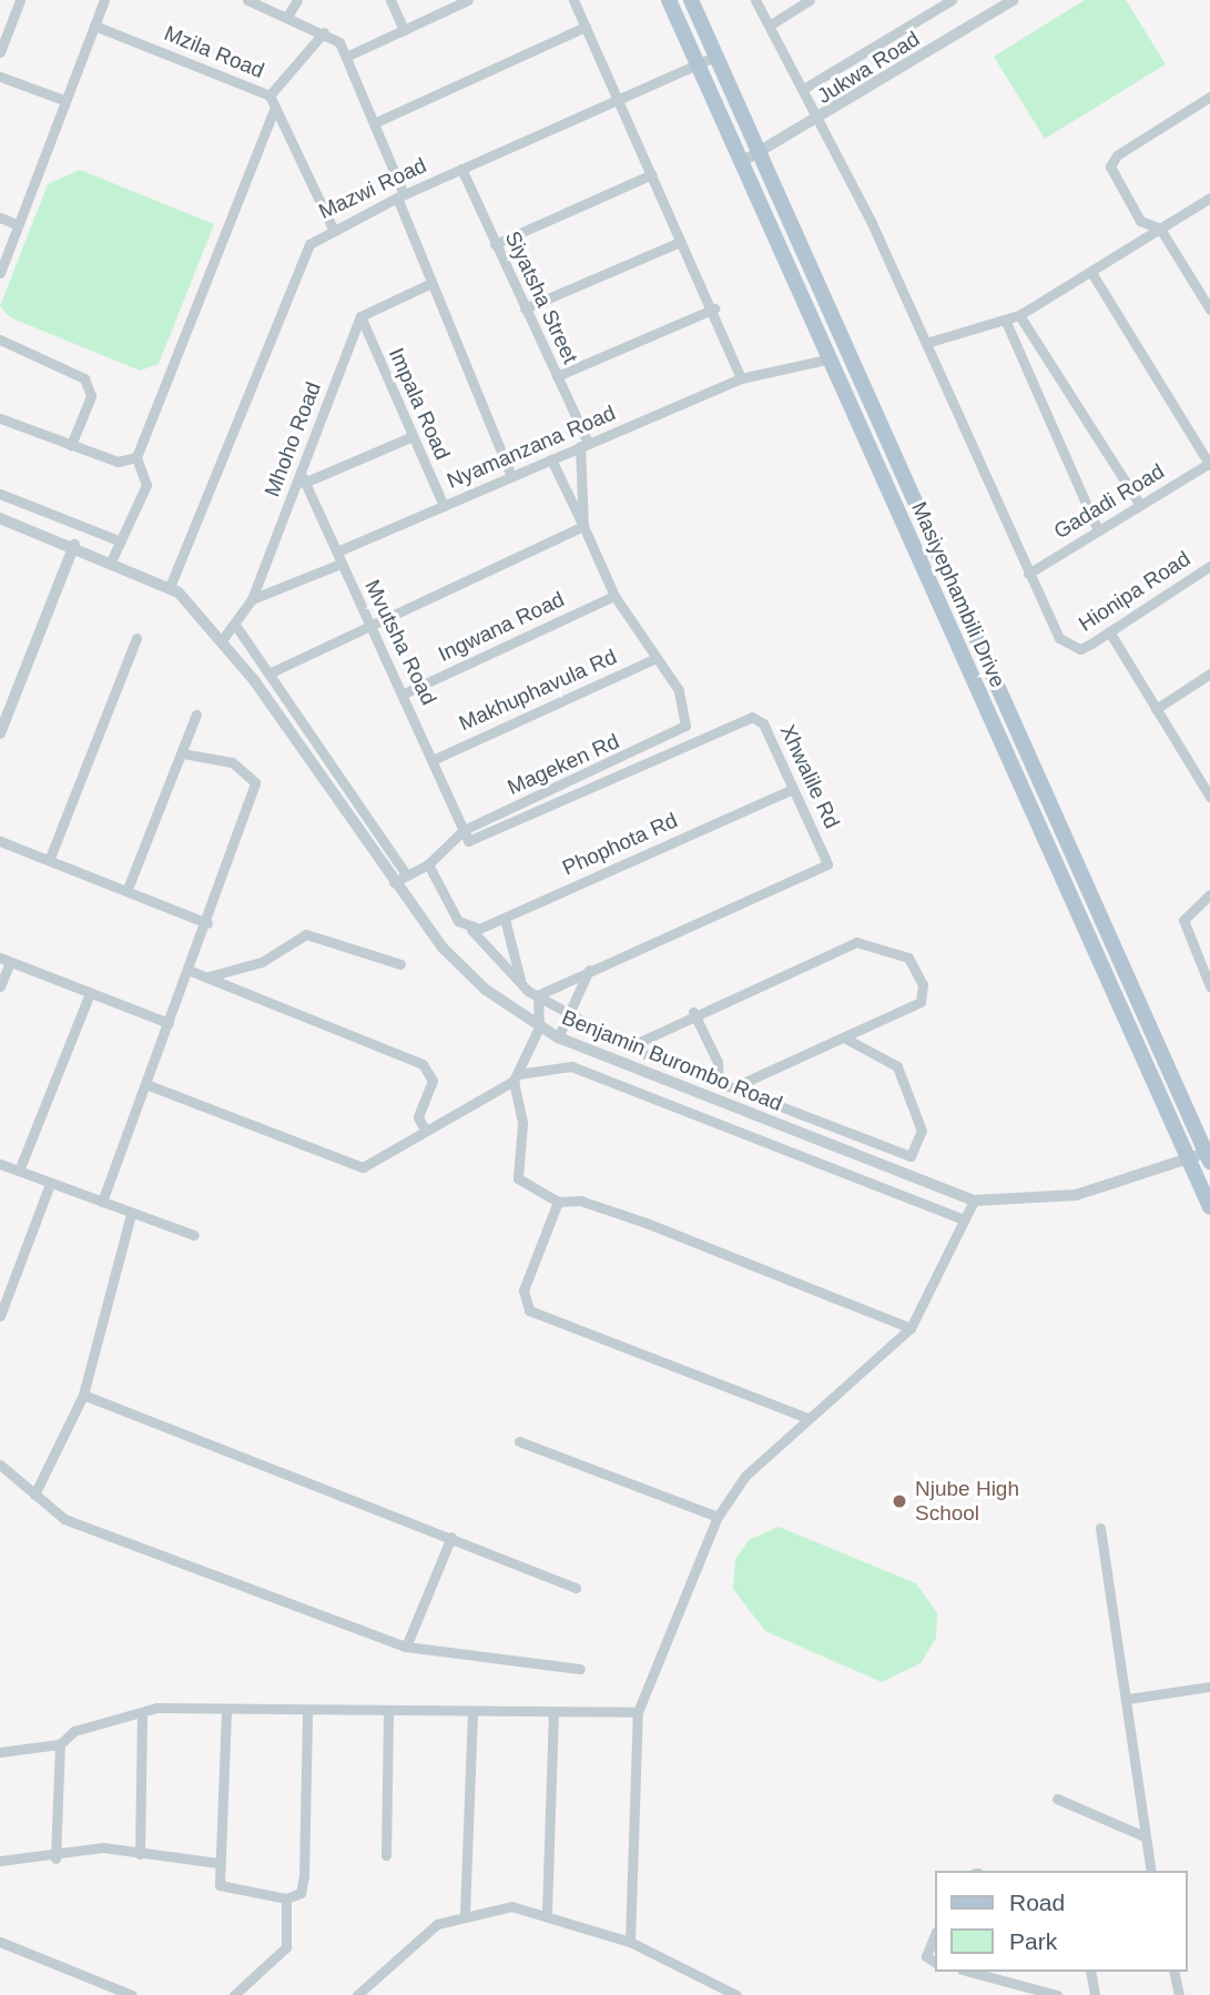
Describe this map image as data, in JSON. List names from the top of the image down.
{
  "streets": {
    "main road": ["Masiyephambili Drive"],
    "street": [
      "Mzila Road",
      "Jukwa Road",
      "Mazwi Road",
      "Siyatsha Street",
      "Impala Road",
      "Mhoho Road",
      "Nyamanzana Road",
      "Gadadi Road",
      "Hionipa Road",
      "Ingwana Road",
      "Mvutsha Road",
      "Makhuphavula Rd",
      "Mageken Rd",
      "Xhwalile Rd",
      "Phophota Rd",
      "Benjamin Burombo Road"
    ]
  },
  "crossings": [
    ["Mzila Road", "Mazwi Road"],
    ["Jukwa Road", "Masiyephambili Drive"],
    ["Mazwi Road", "Siyatsha Street"],
    ["Mazwi Road", "Masiyephambili Drive"],
    ["Mazwi Road", "Benjamin Burombo Road"],
    ["Siyatsha Street", "Nyamanzana Road"],
    ["Impala Road", "Mhoho Road"],
    ["Impala Road", "Nyamanzana Road"],
    ["Mhoho Road", "Mvutsha Road"],
    ["Mhoho Road", "Benjamin Burombo Road"],
    ["Nyamanzana Road", "Masiyephambili Drive"],
    ["Nyamanzana Road", "Mvutsha Road"],
    ["Gadadi Road", "Hionipa Road"],
    ["Masiyephambili Drive", "Benjamin Burombo Road"],
    ["Ingwana Road", "Mvutsha Road"],
    ["Mvutsha Road", "Makhuphavula Rd"],
    ["Mvutsha Road", "Mageken Rd"],
    ["Mvutsha Road", "Xhwalile Rd"],
    ["Makhuphavula Rd", "Mageken Rd"],
    ["Mageken Rd", "Xhwalile Rd"],
    ["Mageken Rd", "Benjamin Burombo Road"],
    ["Xhwalile Rd", "Phophota Rd"]
  ],
  "places": ["Njube High School"],
  "legend": ["Road", "Park"]
}
